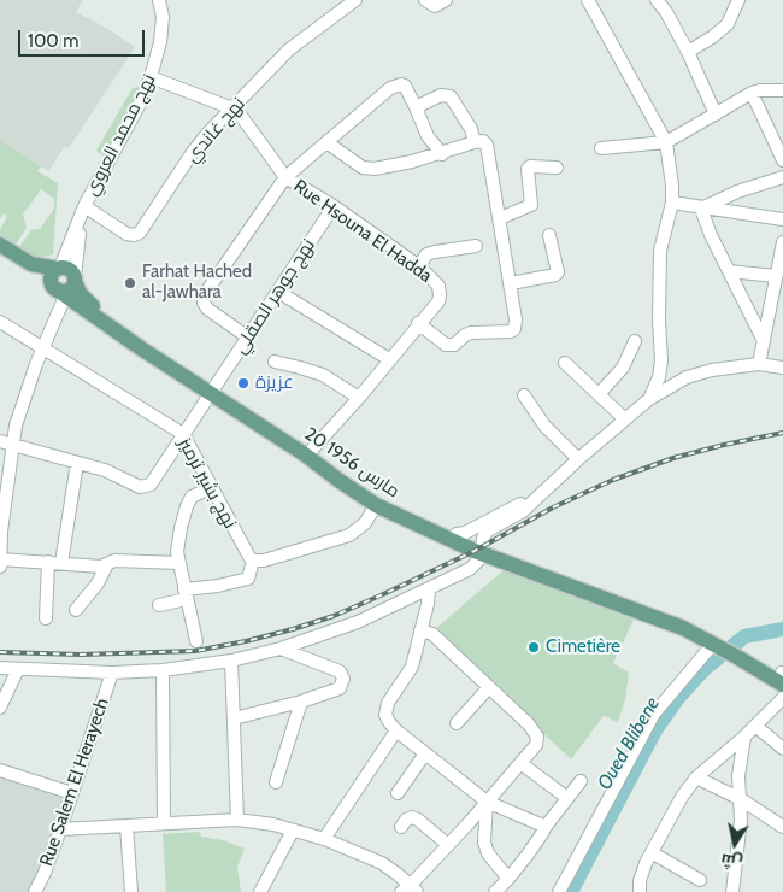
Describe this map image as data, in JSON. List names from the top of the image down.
{
  "streets": {
    "main road": ["20 مارس 1956"],
    "street": [
      "نهج غاندي",
      "نهج محمد العروي",
      "Rue Hsouna El Hadda",
      "نهج جوهر الصقلي",
      "نهج بشير ترميز",
      "Rue Salem El Herayech"
    ]
  },
  "crossings": [
    ["نهج غاندي", "نهج محمد العروي"],
    ["نهج غاندي", "Rue Hsouna El Hadda"],
    ["نهج محمد العروي", "Rue Hsouna El Hadda"],
    ["Rue Hsouna El Hadda", "نهج جوهر الصقلي"],
    ["Rue Hsouna El Hadda", "20 مارس 1956"],
    ["نهج جوهر الصقلي", "20 مارس 1956"],
    ["نهج جوهر الصقلي", "نهج بشير ترميز"]
  ],
  "water": ["Oued Blibene"],
  "places": ["Farhat Hached al-Jawhara", "عزيزة", "Cimetière"],
  "scale_bar": "100 m",
  "north": "bottom"
}
